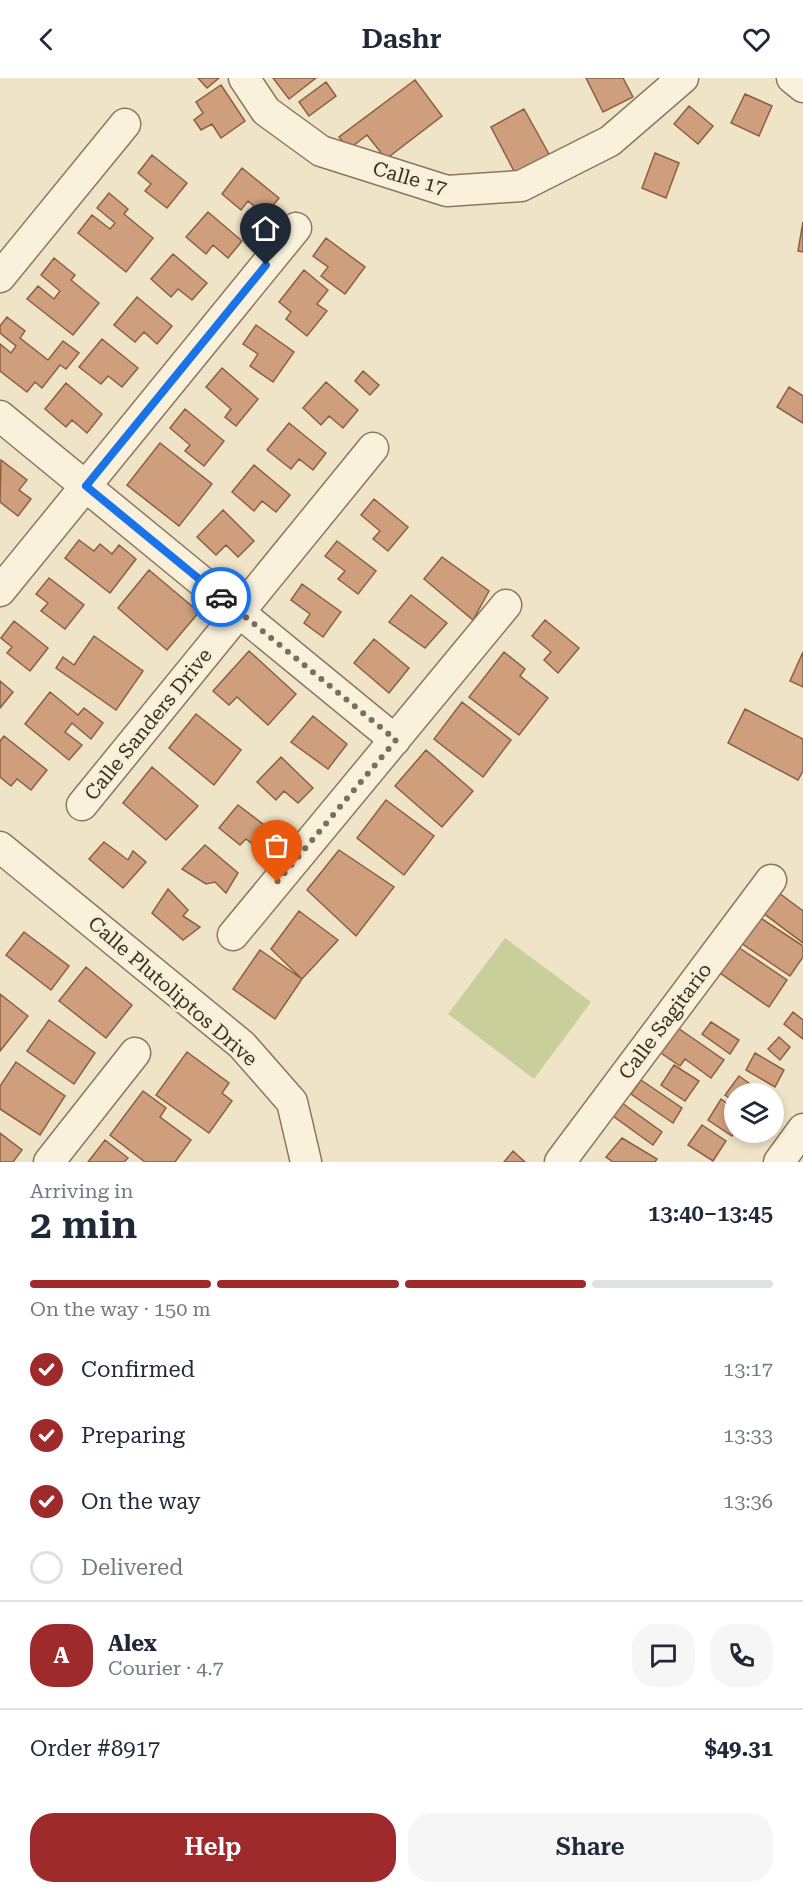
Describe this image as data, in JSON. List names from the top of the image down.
{
  "streets": {
    "street": [
      "Calle 17",
      "Calle Sanders Drive",
      "Calle Plutoliptos Drive",
      "Calle Sagitario"
    ]
  },
  "page": {
    "header": "Dashr",
    "heading": ["2 min", "Arriving in", "13:40–13:45"],
    "panel": [
      "Alex",
      "Courier · 4.7",
      "Order #8917",
      "$49.31"
    ],
    "bar": "On the way · 150 m",
    "list": [
      ["Confirmed", "13:17"],
      ["Preparing", "13:33"],
      ["On the way", "13:36"],
      "Delivered"
    ],
    "round": "A",
    "buttons": ["Help", "Share"]
  }
}
